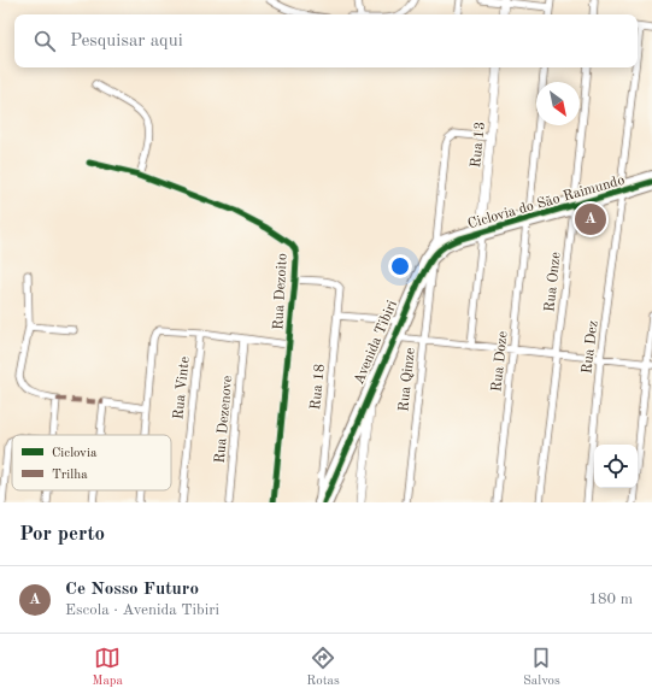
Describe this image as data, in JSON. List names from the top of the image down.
{
  "streets": {
    "main road": ["Avenida Tibiri"],
    "street": [
      "Rua 13",
      "Rua Onze",
      "Rua Dezoito",
      "Rua Dez",
      "Rua Doze",
      "Rua Qinze",
      "Rua 18",
      "Rua Vinte",
      "Rua Dezenove"
    ],
    "cycle path": ["Ciclovia do São Raimundo"]
  },
  "crossings": [
    ["Rua Dezoito", "Rua 18"],
    ["Avenida Tibiri", "Rua Qinze"],
    ["Avenida Tibiri", "Rua 18"]
  ],
  "legend": ["Ciclovia", "Trilha"],
  "north": "bottom right",
  "page": {
    "search": "Pesquisar aqui",
    "pins": "A",
    "heading": "Por perto",
    "list": [
      {
        "mark": "A",
        "name": "Ce Nosso Futuro",
        "note": "Escola · Avenida Tibiri",
        "value": "180 m"
      }
    ],
    "nav": ["Mapa", "Rotas", "Salvos"]
  }
}
